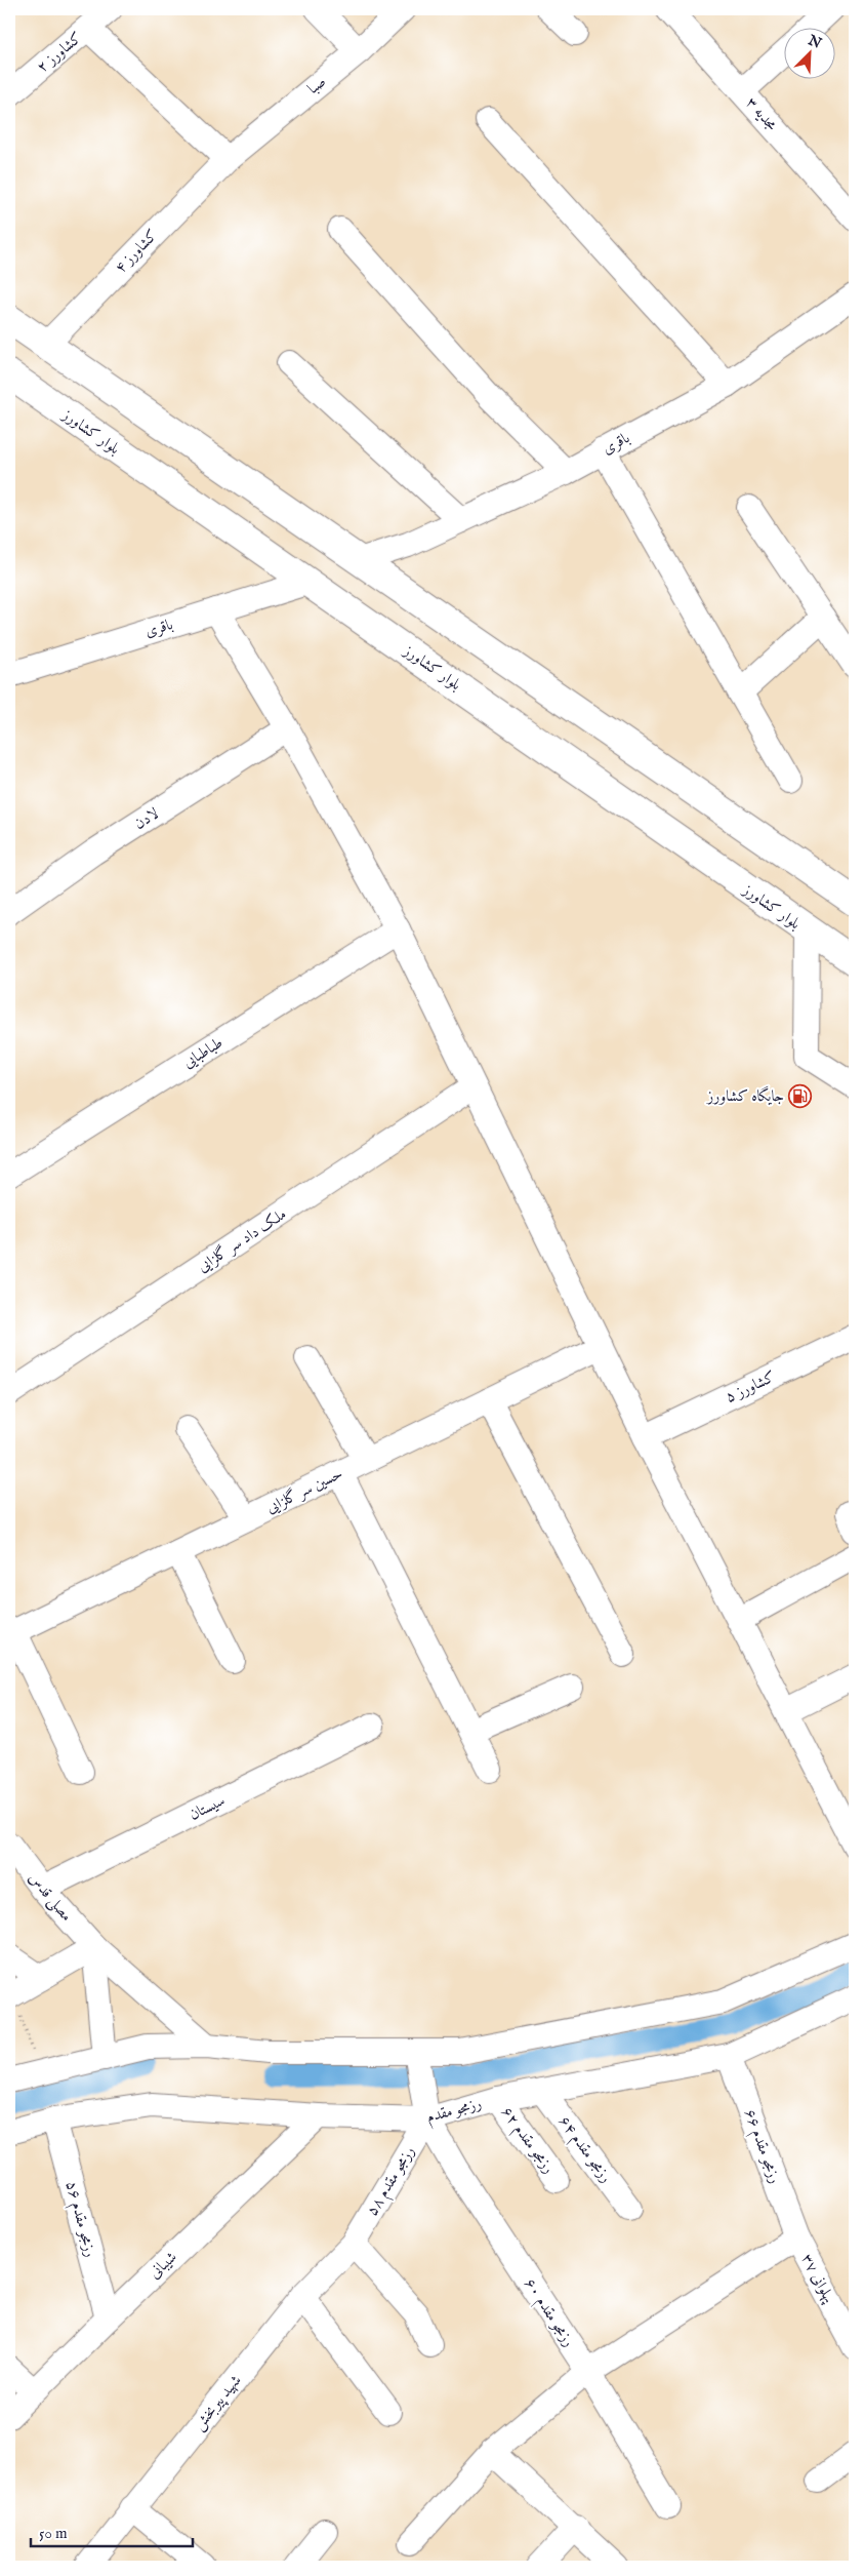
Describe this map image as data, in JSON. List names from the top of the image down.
{
  "streets": {
    "main road": ["بلوار کشاورز"],
    "street": [
      "کشاورز ۲",
      "صبا",
      "مجدیه ۳",
      "کشاورز ۴",
      "باقری",
      "لادن",
      "طباطبایی",
      "ملک داد سر گلزایی",
      "کشاورز ۵",
      "حسین سر گلزایی",
      "سیستان",
      "مصلی قدس",
      "رزمجو مقدم",
      "رزمجو مقدم ۶۲",
      "رزمجو مقدم ۶۶",
      "رزمجو مقدم ۶۴",
      "رزمجو مقدم ۵۸",
      "رزمجو مقدم ۵۶",
      "شیبانی",
      "پهلوانی ۳۷",
      "رزمجو مقدم ۶۰",
      "شهید پیربخش"
    ]
  },
  "crossings": [
    ["صبا", "کشاورز ۴"],
    ["بلوار کشاورز", "باقری"],
    ["سیستان", "مصلی قدس"],
    ["رزمجو مقدم", "رزمجو مقدم ۶۲"],
    ["رزمجو مقدم", "رزمجو مقدم ۶۶"],
    ["رزمجو مقدم", "رزمجو مقدم ۶۴"],
    ["رزمجو مقدم", "رزمجو مقدم ۵۸"],
    ["رزمجو مقدم", "رزمجو مقدم ۵۶"],
    ["رزمجو مقدم", "شیبانی"],
    ["رزمجو مقدم", "رزمجو مقدم ۶۰"],
    ["رزمجو مقدم ۶۶", "پهلوانی ۳۷"],
    ["رزمجو مقدم ۵۸", "رزمجو مقدم ۶۰"],
    ["رزمجو مقدم ۵۸", "شهید پیربخش"],
    ["رزمجو مقدم ۵۶", "شیبانی"]
  ],
  "places": {
    "fuel station": ["جایگاه کشاورز"]
  },
  "scale_bar": "50 m",
  "north": "top right"
}
